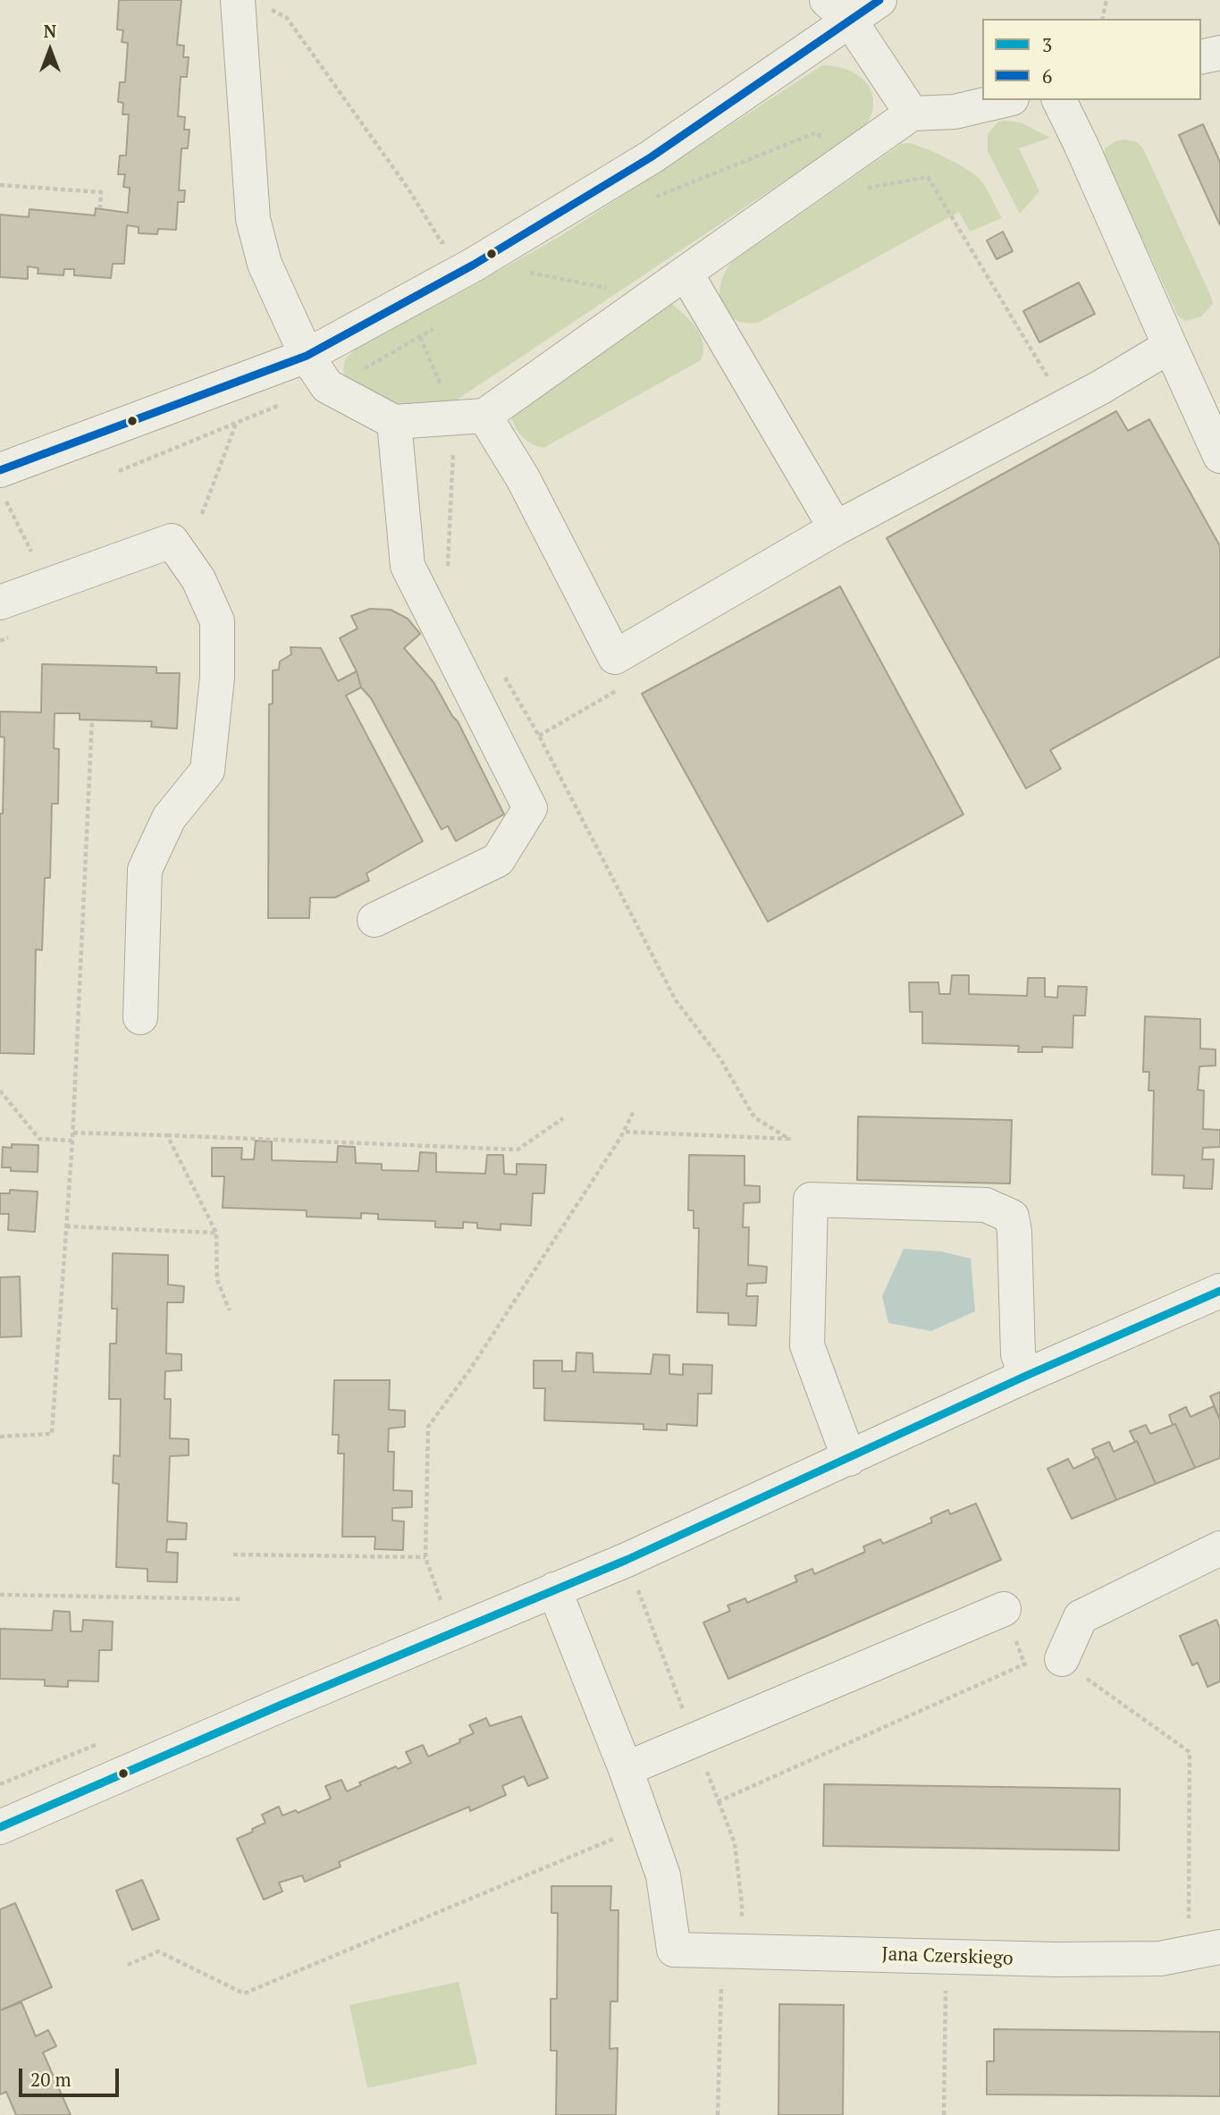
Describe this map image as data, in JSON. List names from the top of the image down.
{
  "streets": {
    "street": ["Jana Czerskiego"]
  },
  "lines": ["transit line 6", "transit line 3"],
  "legend": ["3", "6"],
  "scale_bar": "20 m",
  "north": "top"
}
